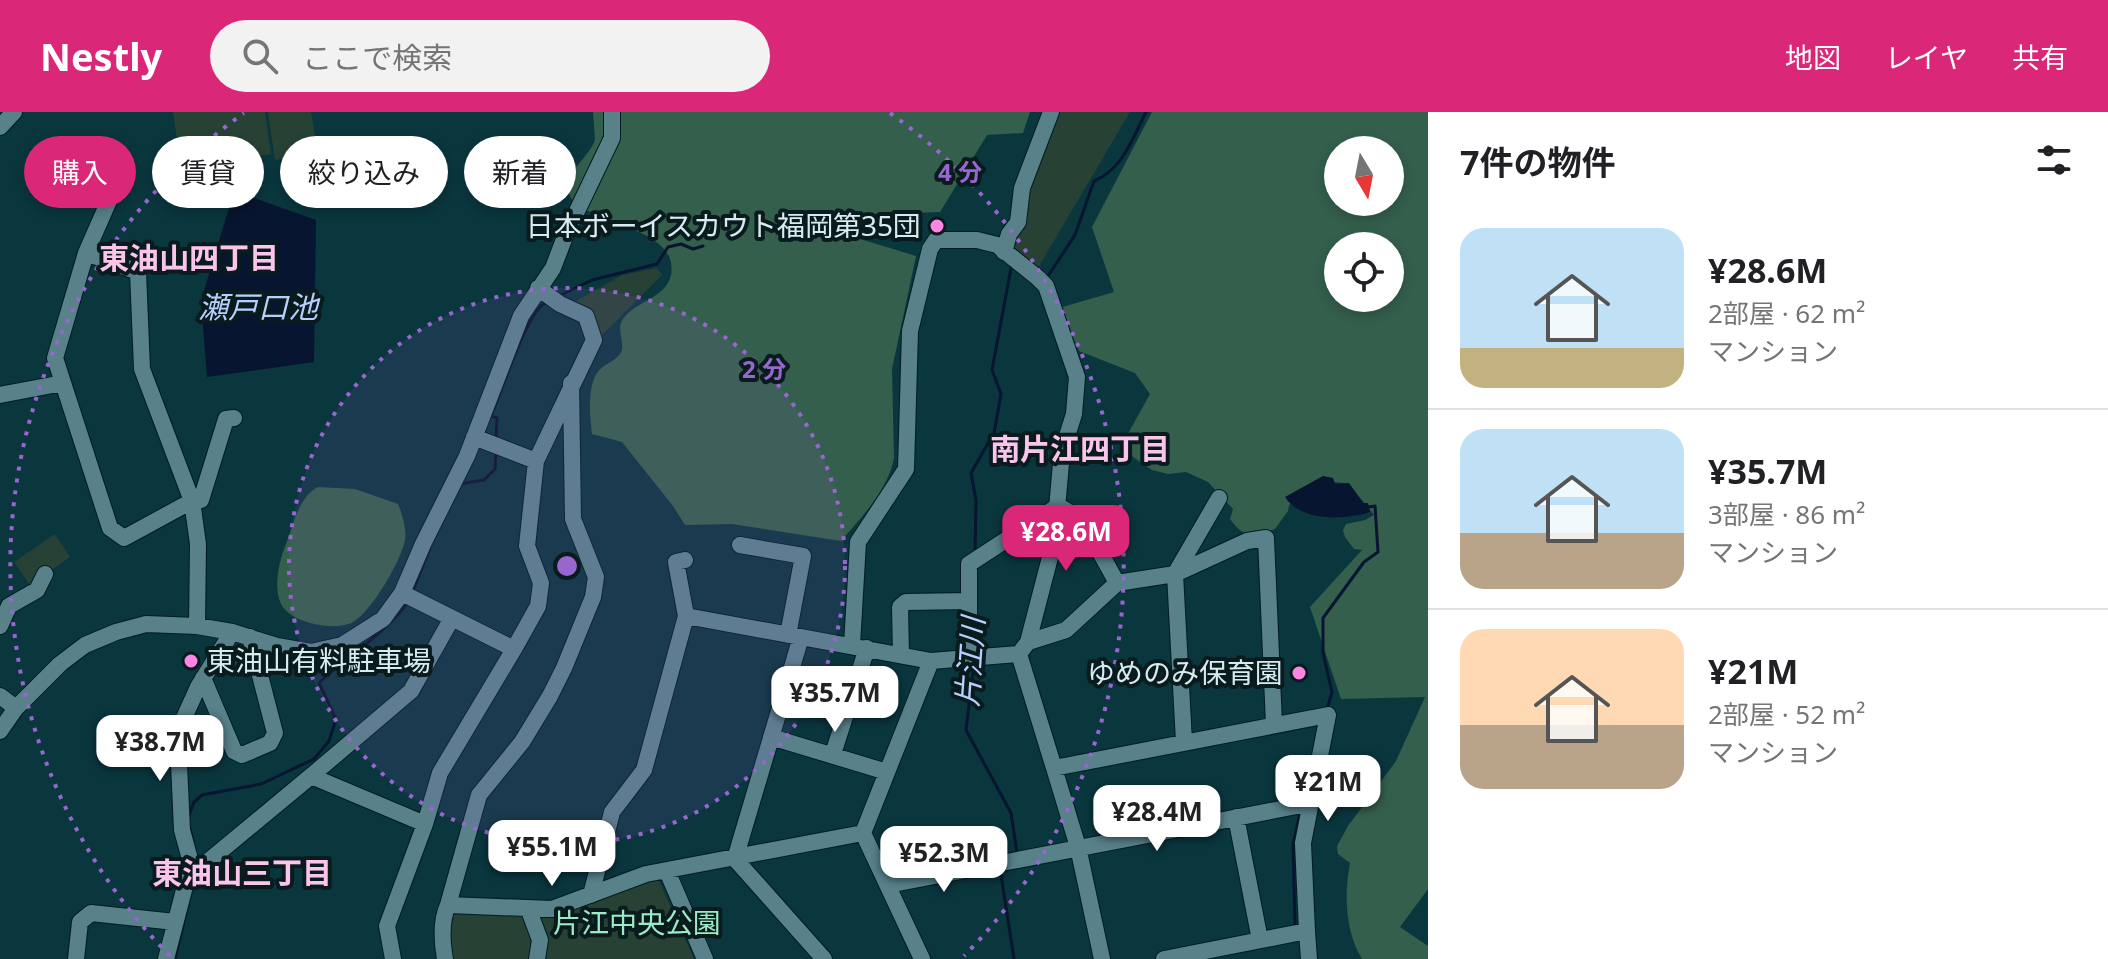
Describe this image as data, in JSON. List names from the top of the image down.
{
  "districts": ["東油山四丁目", "南片江四丁目", "東油山三丁目"],
  "water": ["瀬戸口池", "片江川"],
  "parks": ["片江中央公園"],
  "places": ["日本ボーイスカウト福岡第35団", "東油山有料駐車場", "ゆめのみ保育園"],
  "north": "bottom",
  "page": {
    "header": "Nestly",
    "search": "ここで検索",
    "nav": ["地図", "レイヤ", "共有"],
    "heading": "7件の物件",
    "chip": [
      "購入",
      "賃貸",
      "絞り込み",
      "新着"
    ],
    "list": [
      {
        "name": "¥28.6M",
        "note": "2部屋 · 62 m² · マンション"
      },
      {
        "name": "¥35.7M",
        "note": "3部屋 · 86 m² · マンション"
      },
      {
        "name": "¥21M",
        "note": "2部屋 · 52 m² · マンション"
      }
    ],
    "price": [
      "¥28.6M",
      "¥35.7M",
      "¥38.7M",
      "¥21M",
      "¥28.4M",
      "¥55.1M",
      "¥52.3M"
    ]
  },
  "rings": ["4 分", "2 分"]
}
